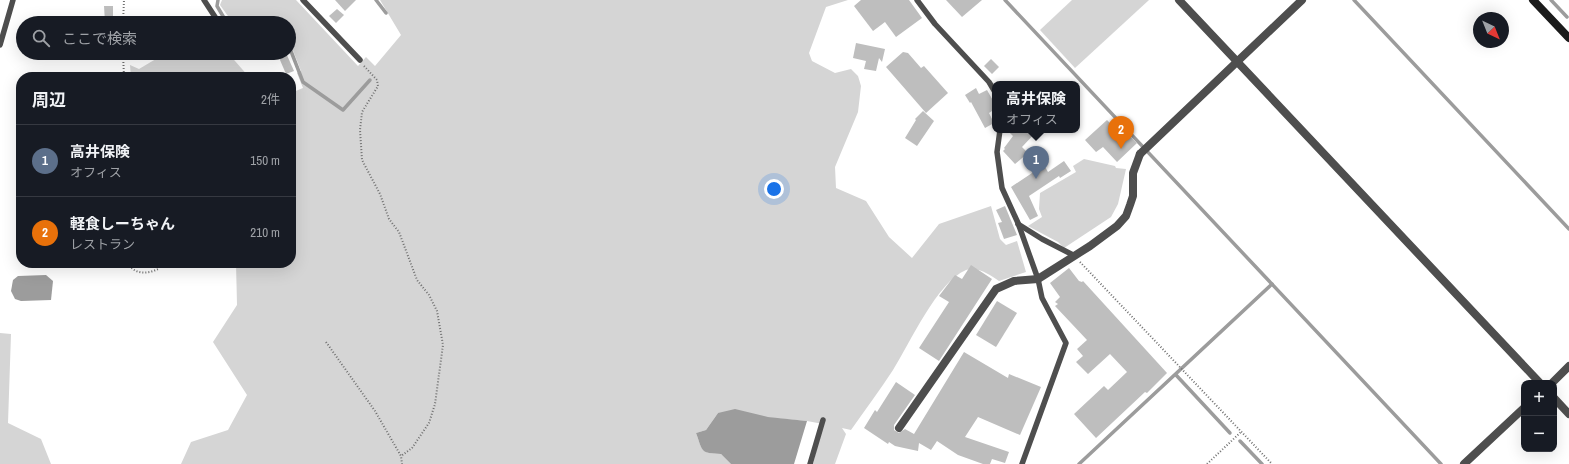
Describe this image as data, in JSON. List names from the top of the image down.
{
  "north": "bottom right",
  "page": {
    "search": "ここで検索",
    "heading": ["周辺", "2件"],
    "popup": ["高井保険", "オフィス"],
    "pins": ["2", "1"],
    "list": [
      {
        "mark": "1",
        "name": "高井保険",
        "note": "オフィス",
        "value": "150 m"
      },
      {
        "mark": "2",
        "name": "軽食しーちゃん",
        "note": "レストラン",
        "value": "210 m"
      }
    ],
    "map_buttons": ["+", "−"]
  }
}
